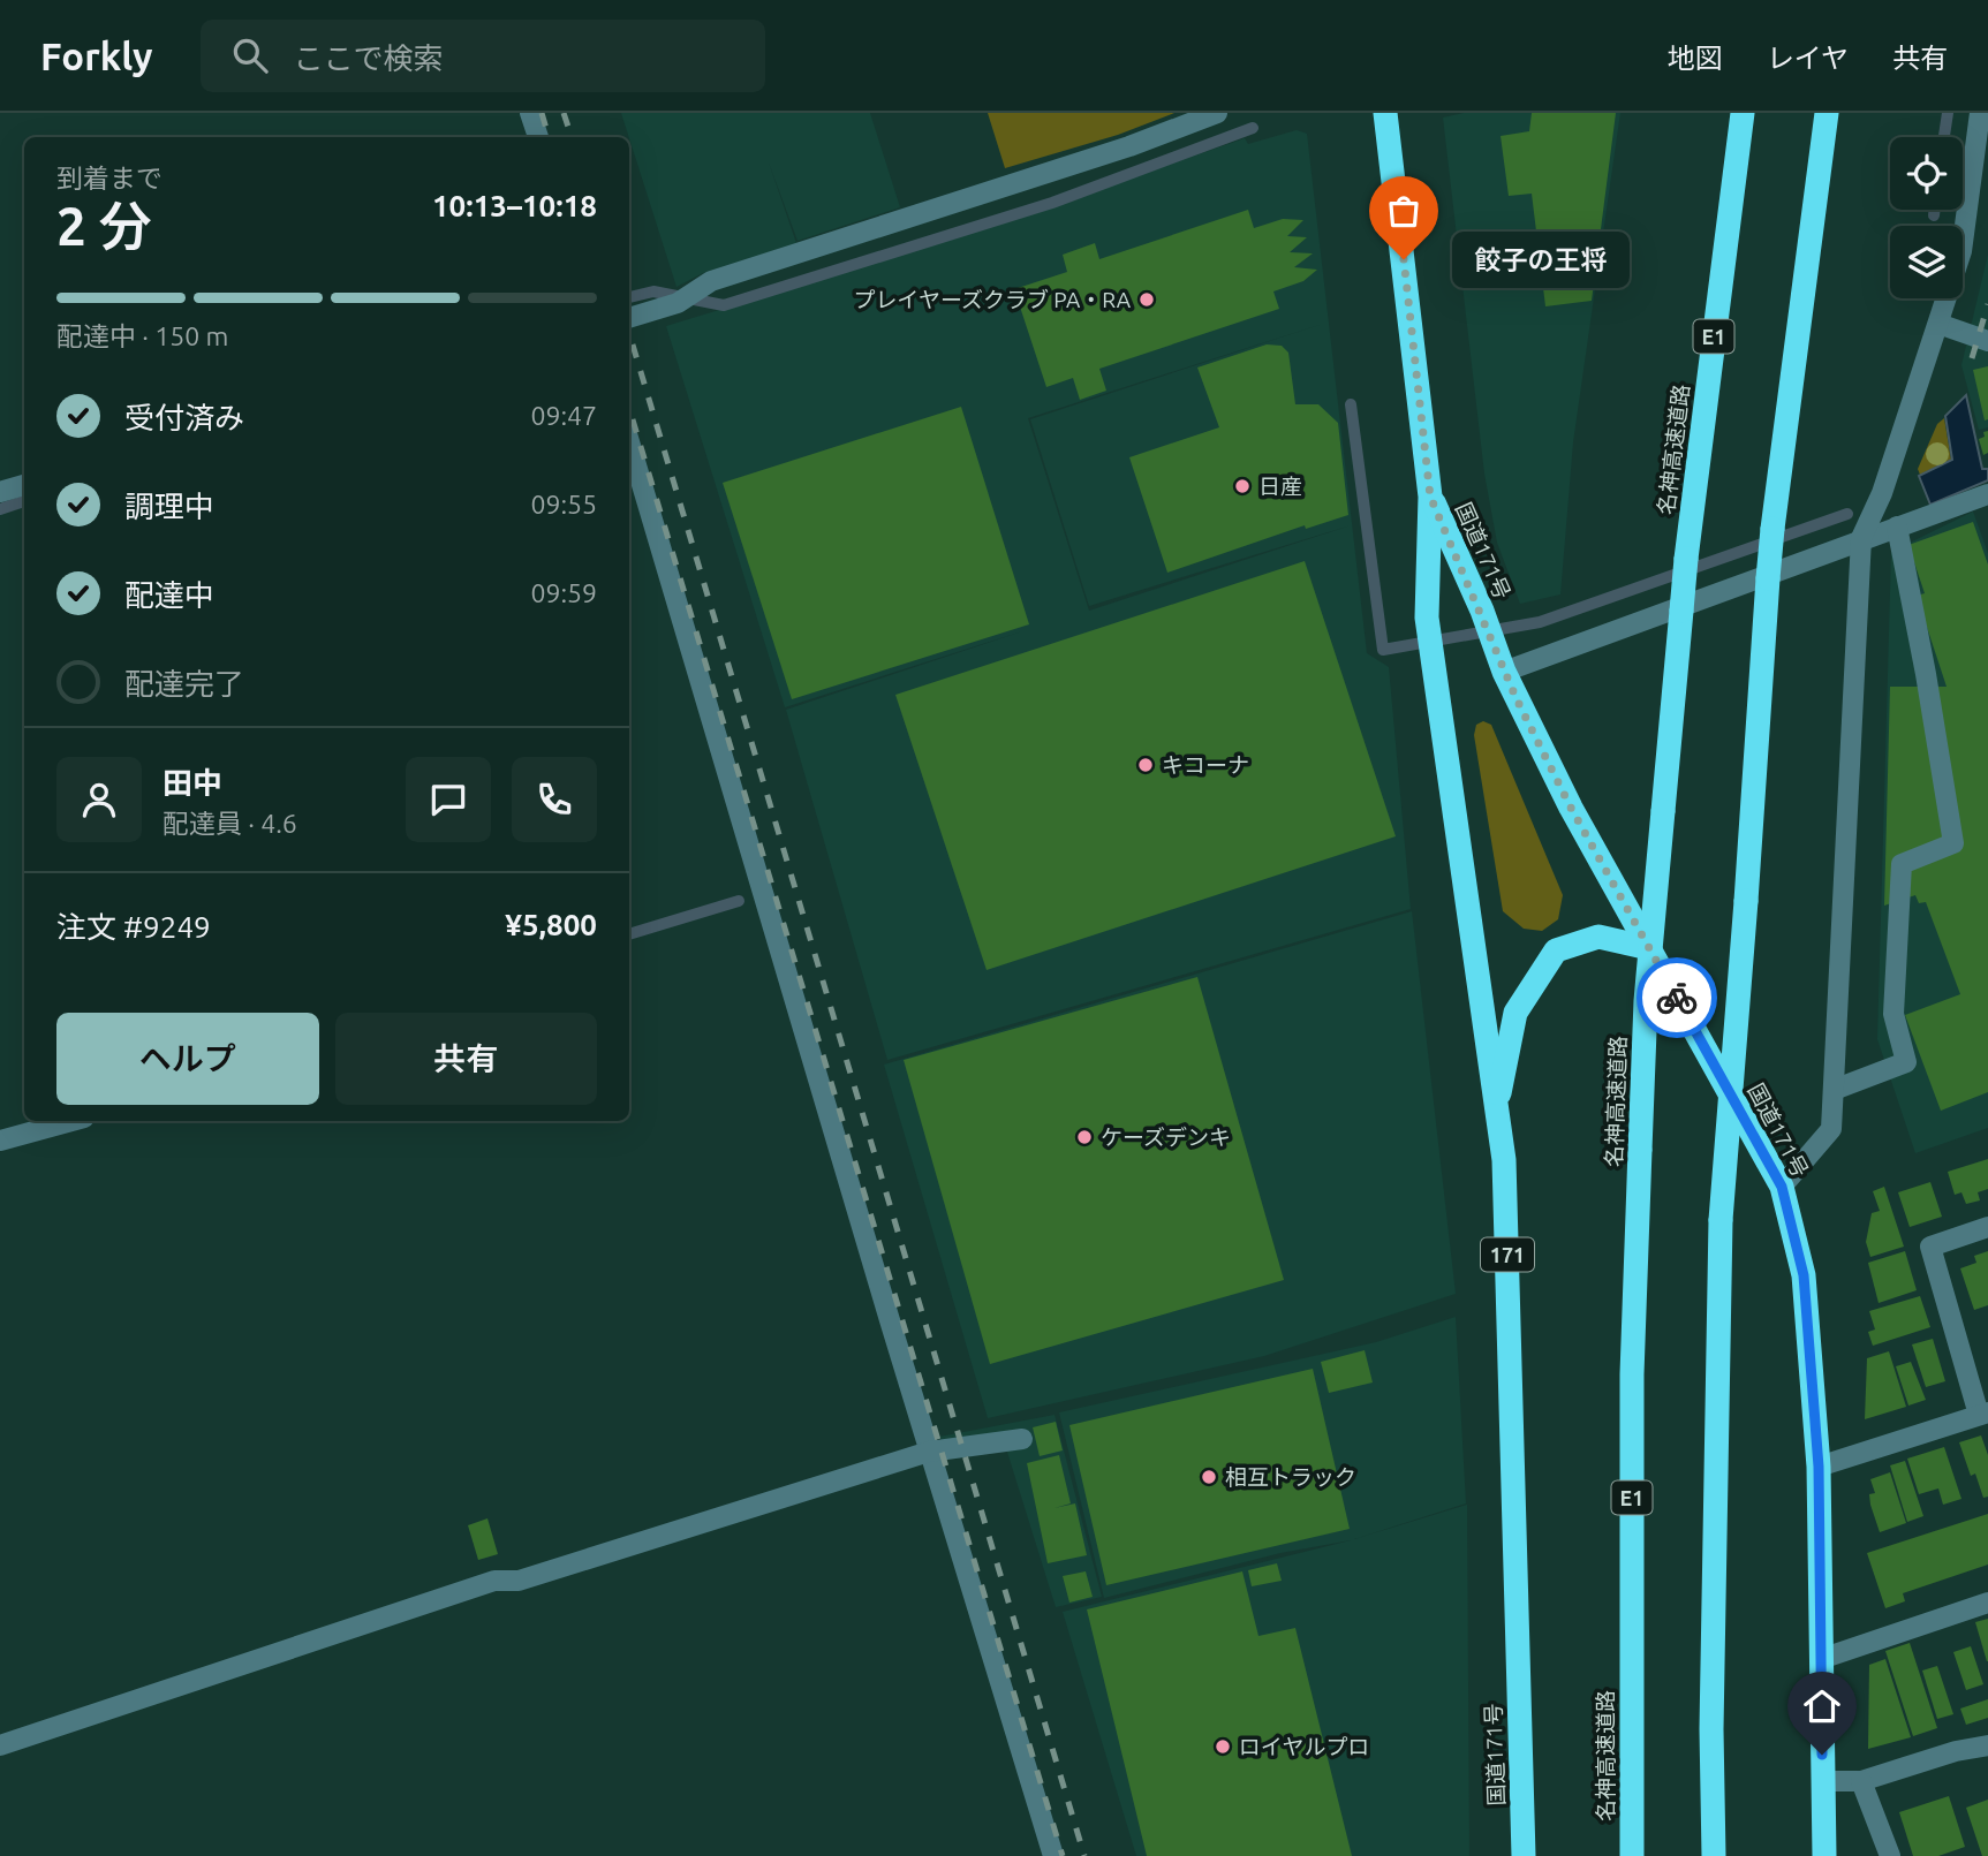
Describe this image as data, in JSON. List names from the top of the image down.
{
  "streets": {
    "highway": [
      "E1",
      "名神高速道路",
      "国道171号",
      "171"
    ]
  },
  "places": [
    "餃子の王将",
    "プレイヤーズクラブ PA・RA",
    "日産",
    "キコーナ",
    "ケーズデンキ",
    "相互トラック",
    "ロイヤルプロ"
  ],
  "page": {
    "header": "Forkly",
    "search": "ここで検索",
    "nav": ["地図", "レイヤ", "共有"],
    "heading": ["2 分", "到着まで", "10:13–10:18"],
    "panel": [
      "田中",
      "配達員 · 4.6",
      "注文 #9249",
      "¥5,800"
    ],
    "bubble": "餃子の王将",
    "bar": "配達中 · 150 m",
    "list": [
      ["受付済み", "09:47"],
      ["調理中", "09:55"],
      ["配達中", "09:59"],
      "配達完了"
    ],
    "buttons": ["ヘルプ", "共有"]
  }
}
